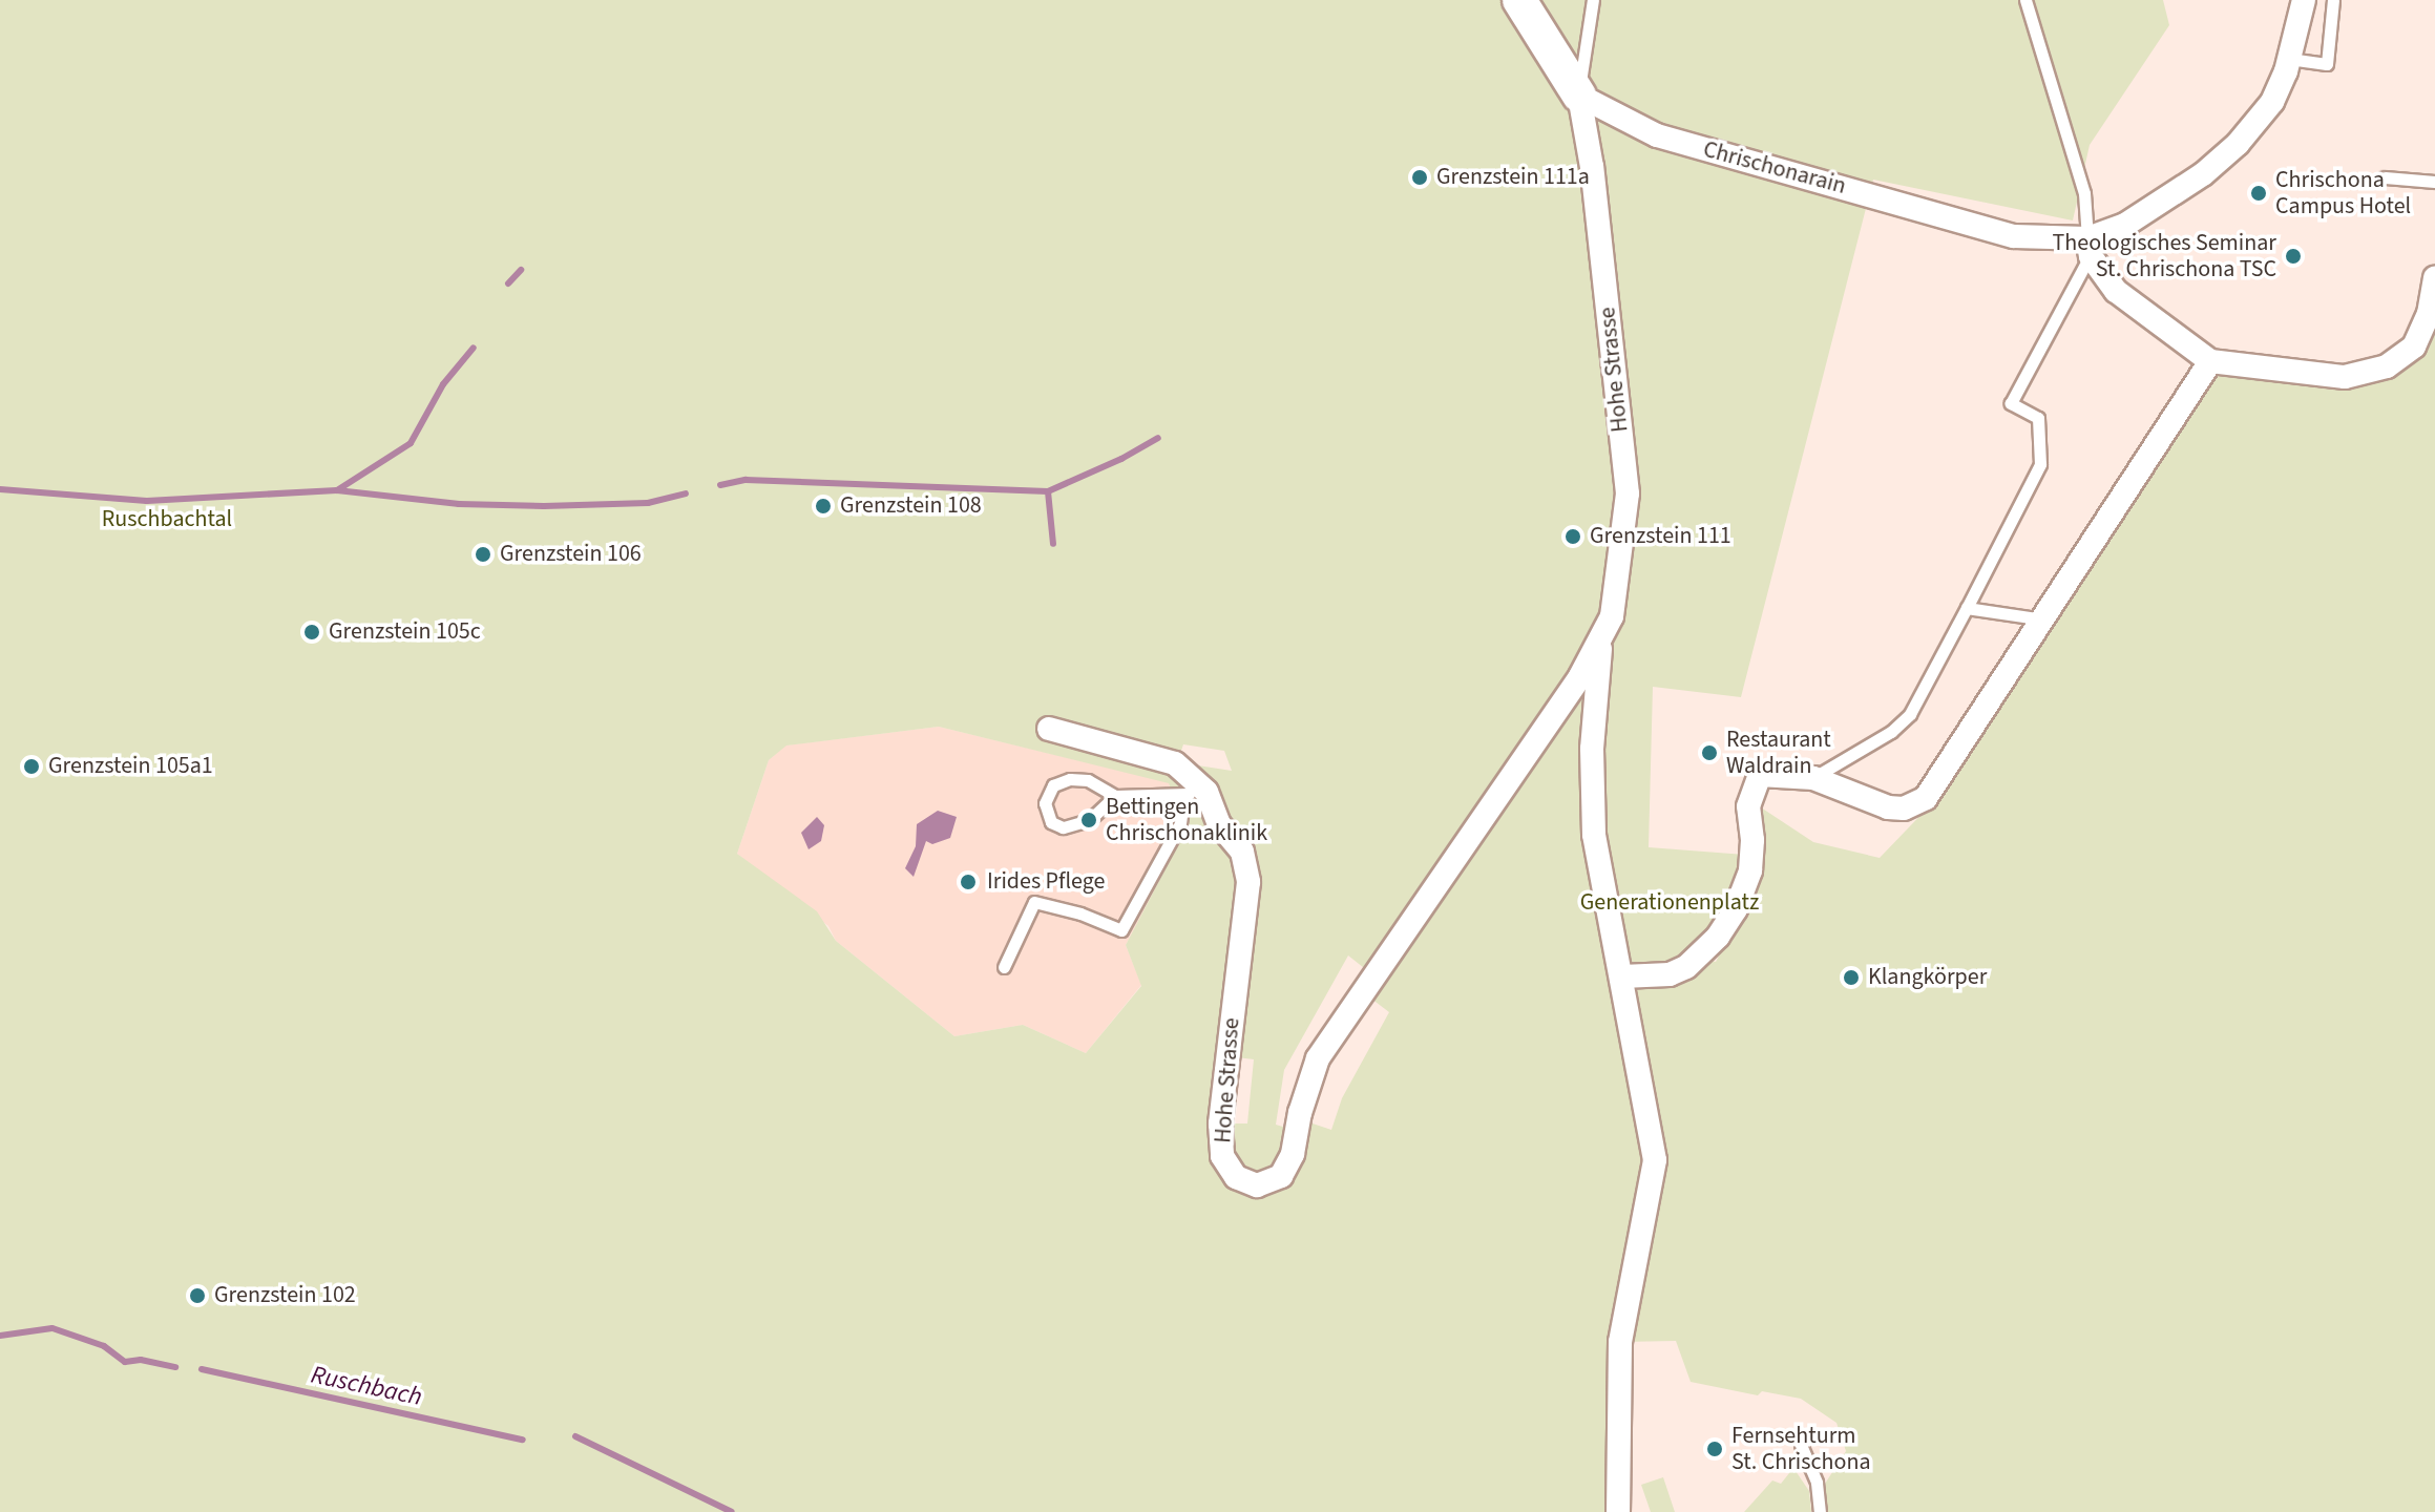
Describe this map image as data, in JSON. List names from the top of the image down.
{
  "streets": {
    "street": ["Chrischonarain", "Hohe Strasse"]
  },
  "crossings": [
    ["Chrischonarain", "Hohe Strasse"]
  ],
  "water": ["Ruschbach"],
  "parks": ["Ruschbachtal", "Generationenplatz"],
  "places": [
    "Grenzstein 111a",
    "Chrischona Campus Hotel",
    "Theologisches Seminar St. Chrischona TSC",
    "Grenzstein 108",
    "Grenzstein 111",
    "Grenzstein 106",
    "Grenzstein 105c",
    "Restaurant Waldrain",
    "Grenzstein 105a1",
    "Bettingen Chrischonaklinik",
    "Irides Pflege",
    "Klangkörper",
    "Grenzstein 102",
    "Fernsehturm St. Chrischona"
  ]
}
